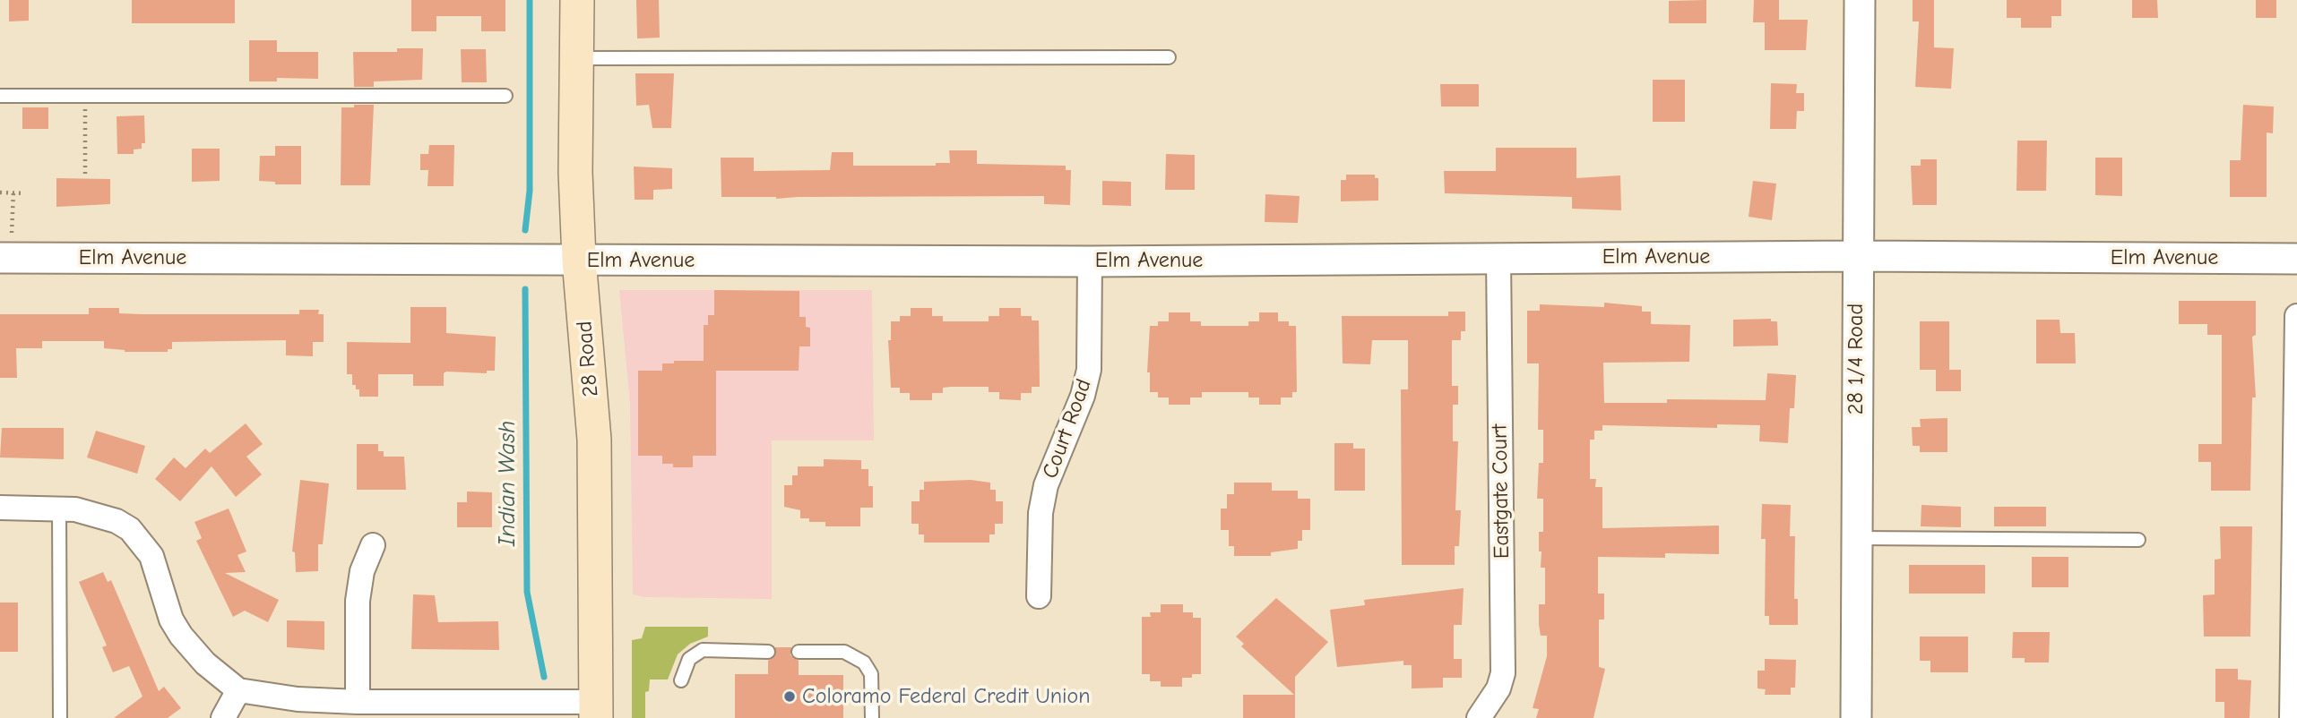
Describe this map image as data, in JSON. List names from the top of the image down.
{
  "streets": {
    "main road": ["28 Road"],
    "street": [
      "Elm Avenue",
      "28 1/4 Road",
      "Court Road",
      "Eastgate Court"
    ]
  },
  "crossings": [
    ["Elm Avenue", "28 Road"],
    ["Elm Avenue", "28 1/4 Road"],
    ["Elm Avenue", "Court Road"],
    ["Elm Avenue", "Eastgate Court"]
  ],
  "water": ["Indian Wash"],
  "places": ["Coloramo Federal Credit Union"]
}
